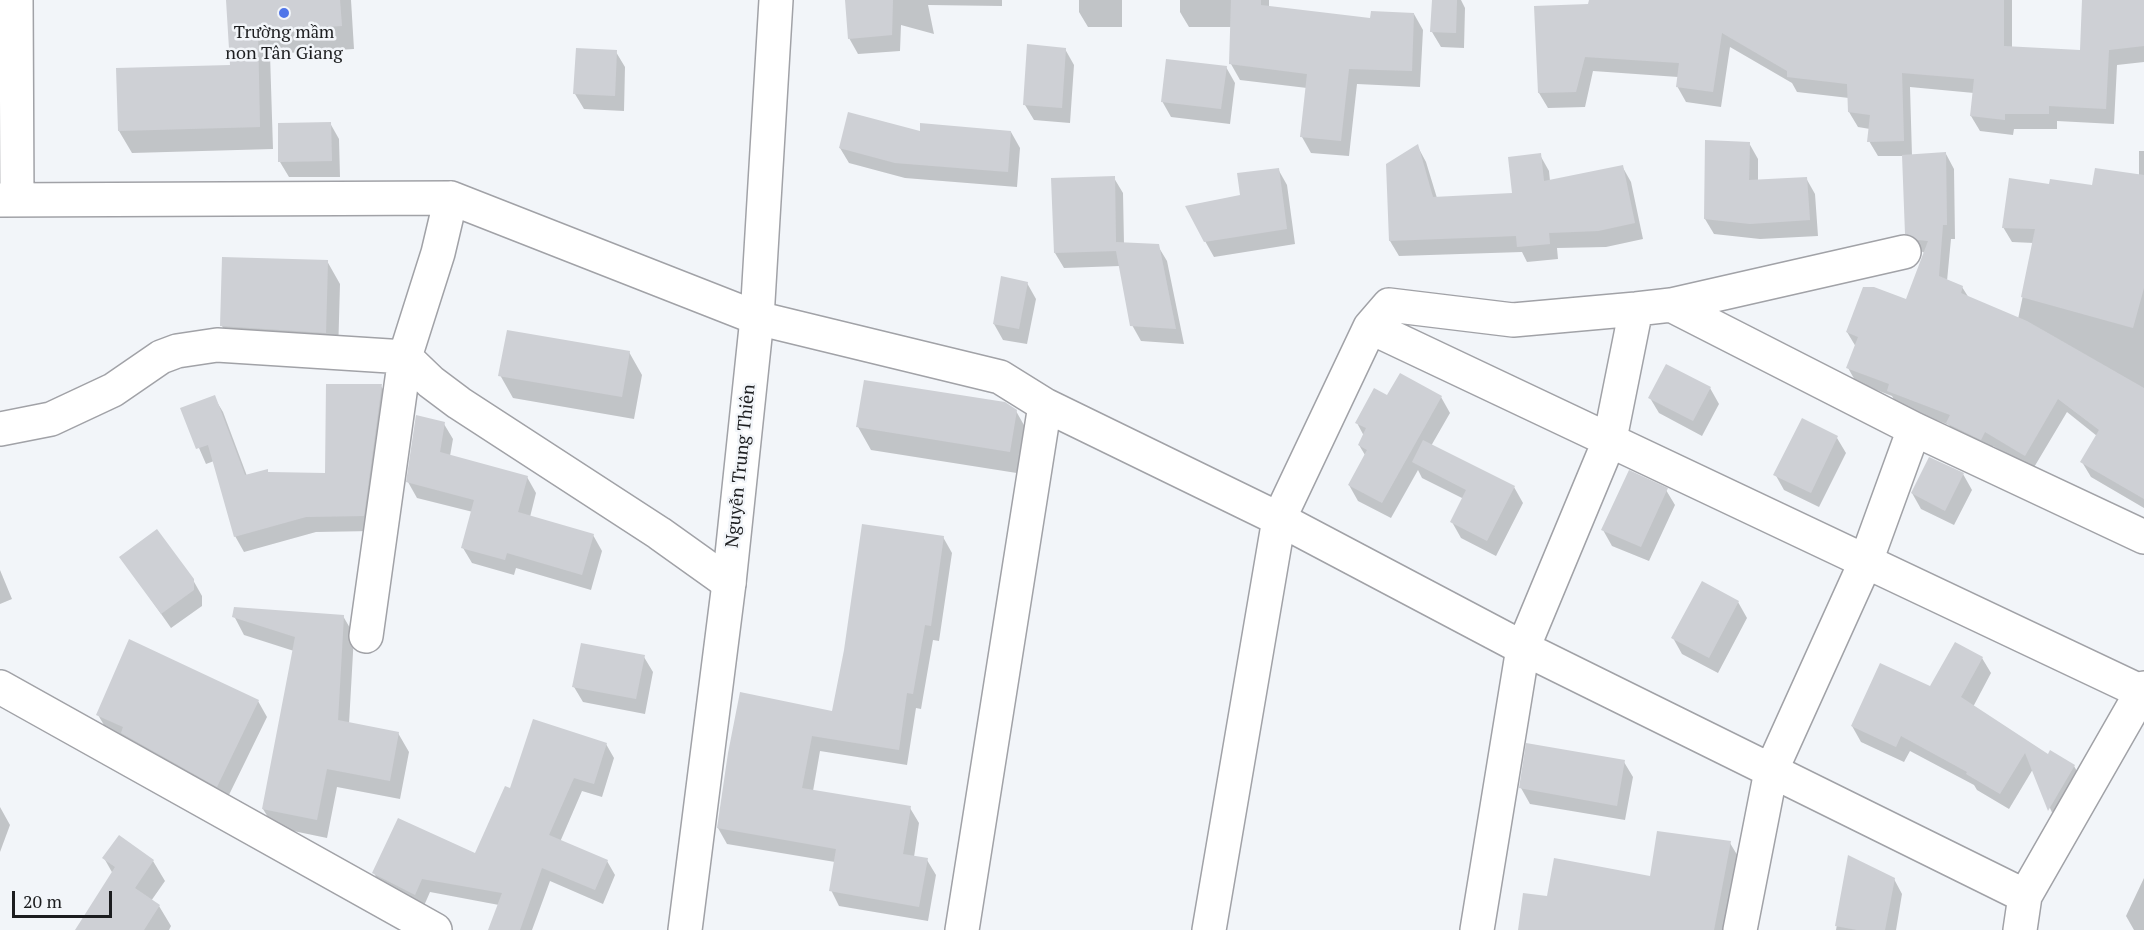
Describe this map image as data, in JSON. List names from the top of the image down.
{
  "streets": {
    "street": ["Nguyễn Trung Thiên"]
  },
  "places": ["Trường mầm non Tân Giang"],
  "scale_bar": "20 m"
}
